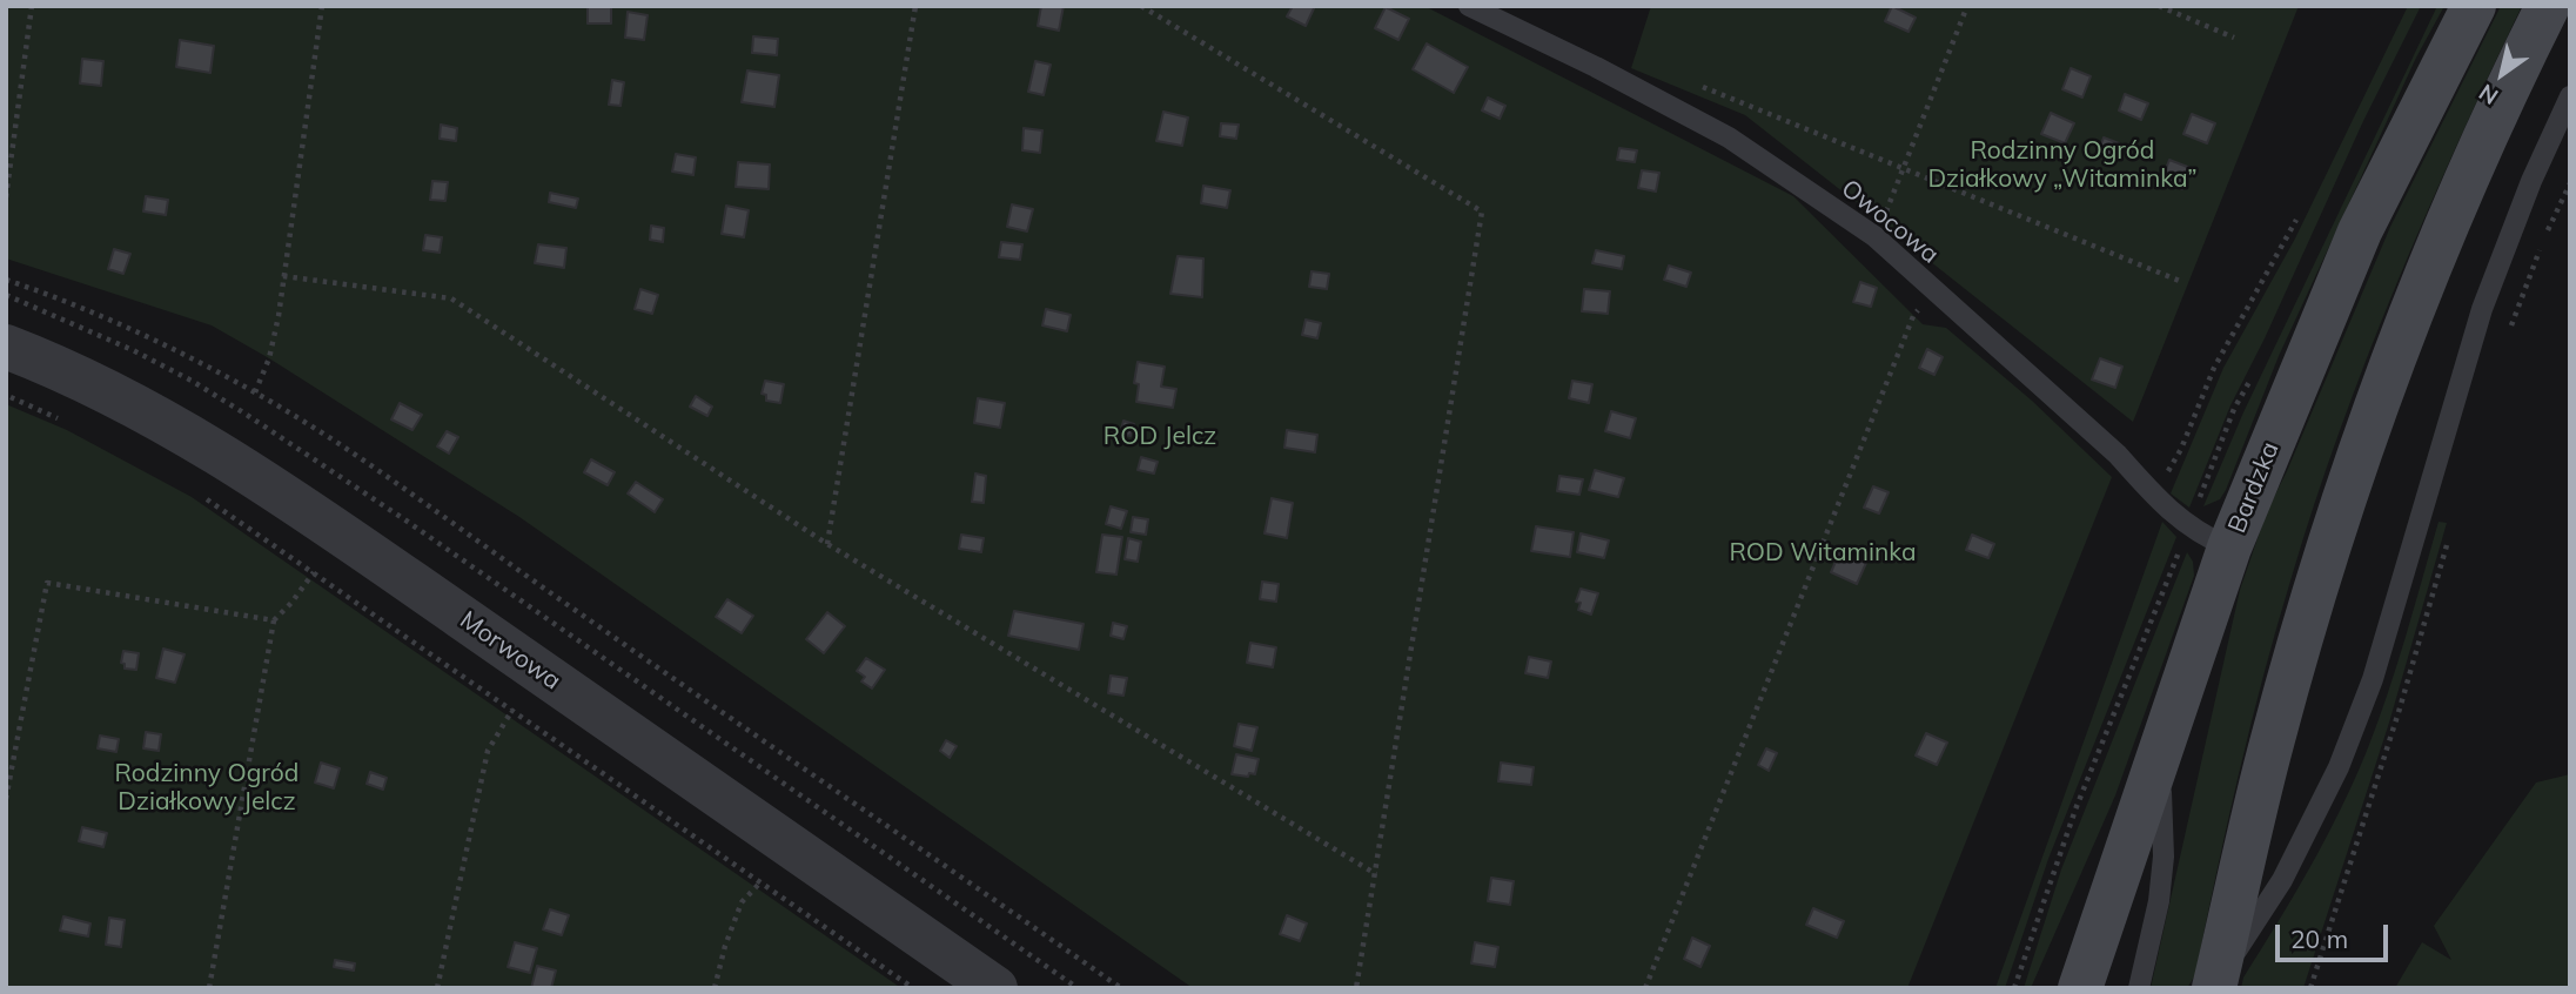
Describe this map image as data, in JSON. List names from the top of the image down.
{
  "streets": {
    "main road": ["Bardzka"],
    "street": ["Morwowa"],
    "lane": ["Owocowa"]
  },
  "crossings": [
    ["Owocowa", "Bardzka"]
  ],
  "parks": [
    "Rodzinny Ogród Działkowy „Witaminka”",
    "ROD Jelcz",
    "ROD Witaminka",
    "Rodzinny Ogród Działkowy Jelcz"
  ],
  "scale_bar": "20 m",
  "north": "bottom left"
}
